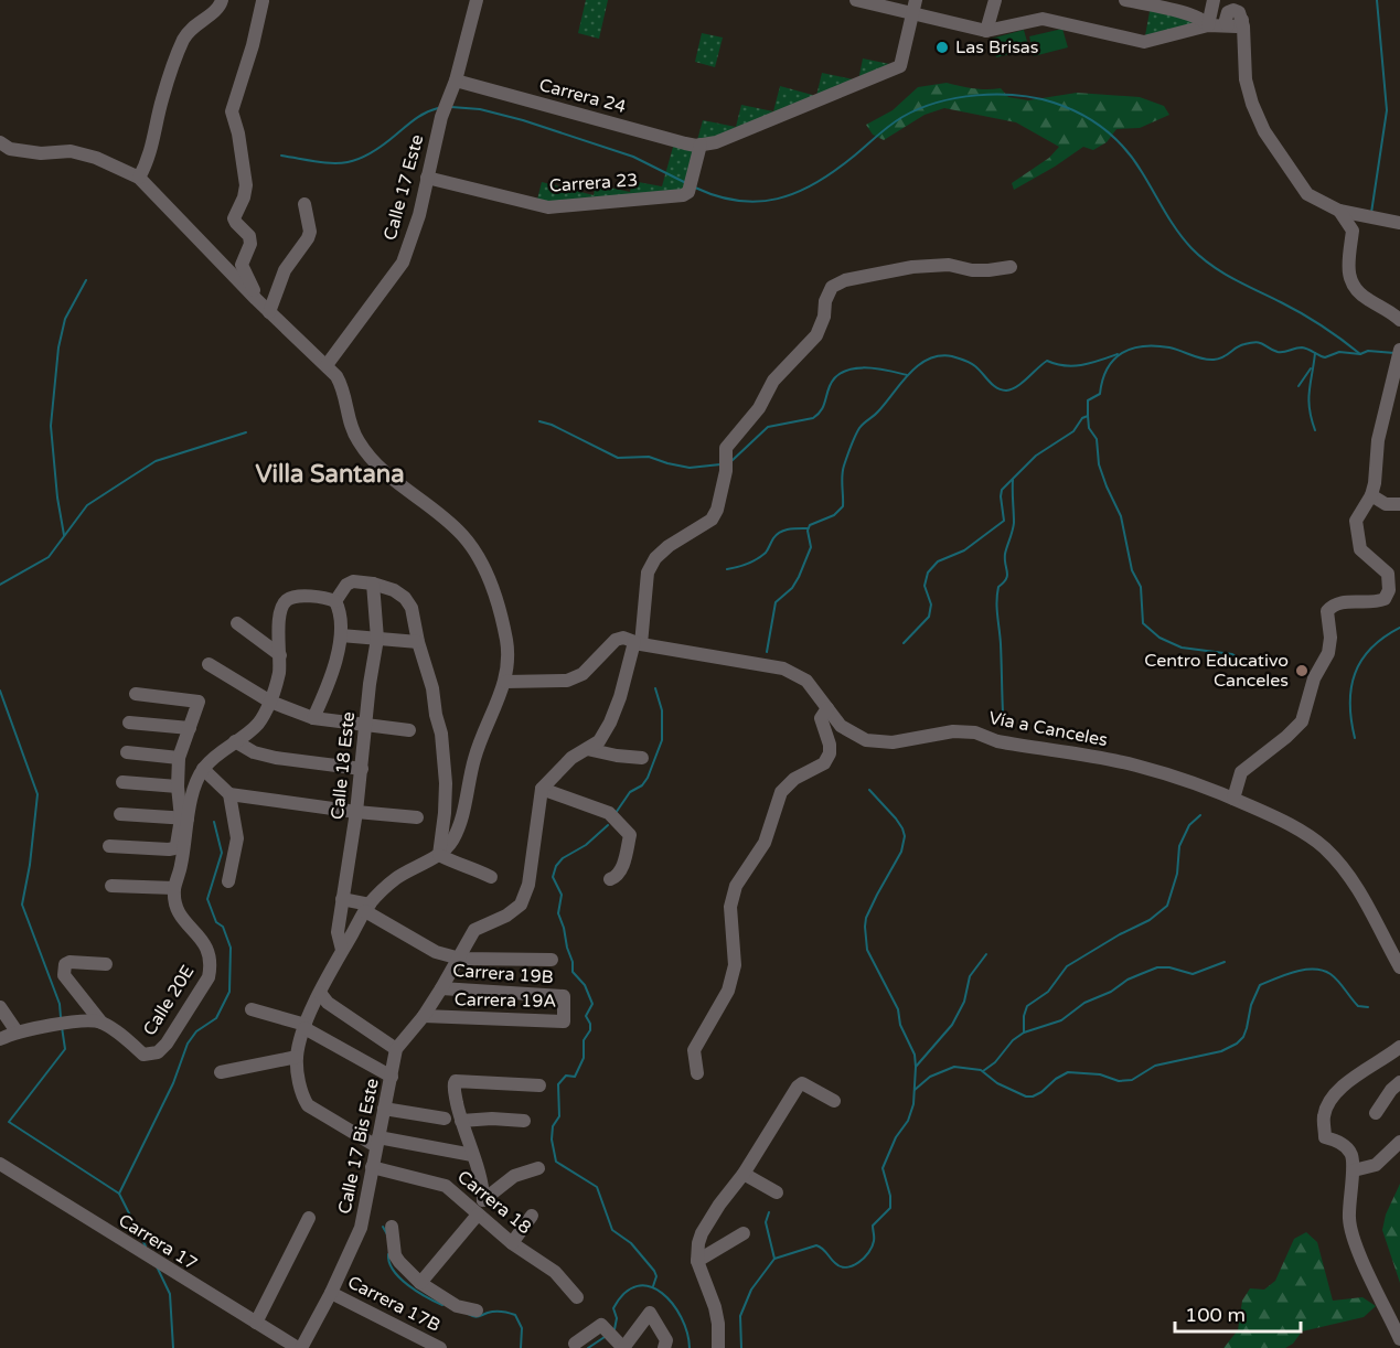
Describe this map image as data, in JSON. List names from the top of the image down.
{
  "streets": {
    "street": [
      "Carrera 24",
      "Carrera 23",
      "Calle 17 Este",
      "Vía a Canceles",
      "Calle 18 Este",
      "Carrera 19B",
      "Calle 20E",
      "Carrera 19A",
      "Calle 17 Bis Este",
      "Carrera 18",
      "Carrera 17",
      "Carrera 17B"
    ]
  },
  "crossings": [
    ["Carrera 24", "Carrera 23"],
    ["Carrera 24", "Calle 17 Este"],
    ["Carrera 23", "Calle 17 Este"],
    ["Carrera 19B", "Carrera 19A"],
    ["Calle 17 Bis Este", "Carrera 18"],
    ["Calle 17 Bis Este", "Carrera 17"],
    ["Calle 17 Bis Este", "Carrera 17B"]
  ],
  "districts": ["Villa Santana"],
  "places": ["Las Brisas", "Centro Educativo Canceles"],
  "scale_bar": "100 m"
}
